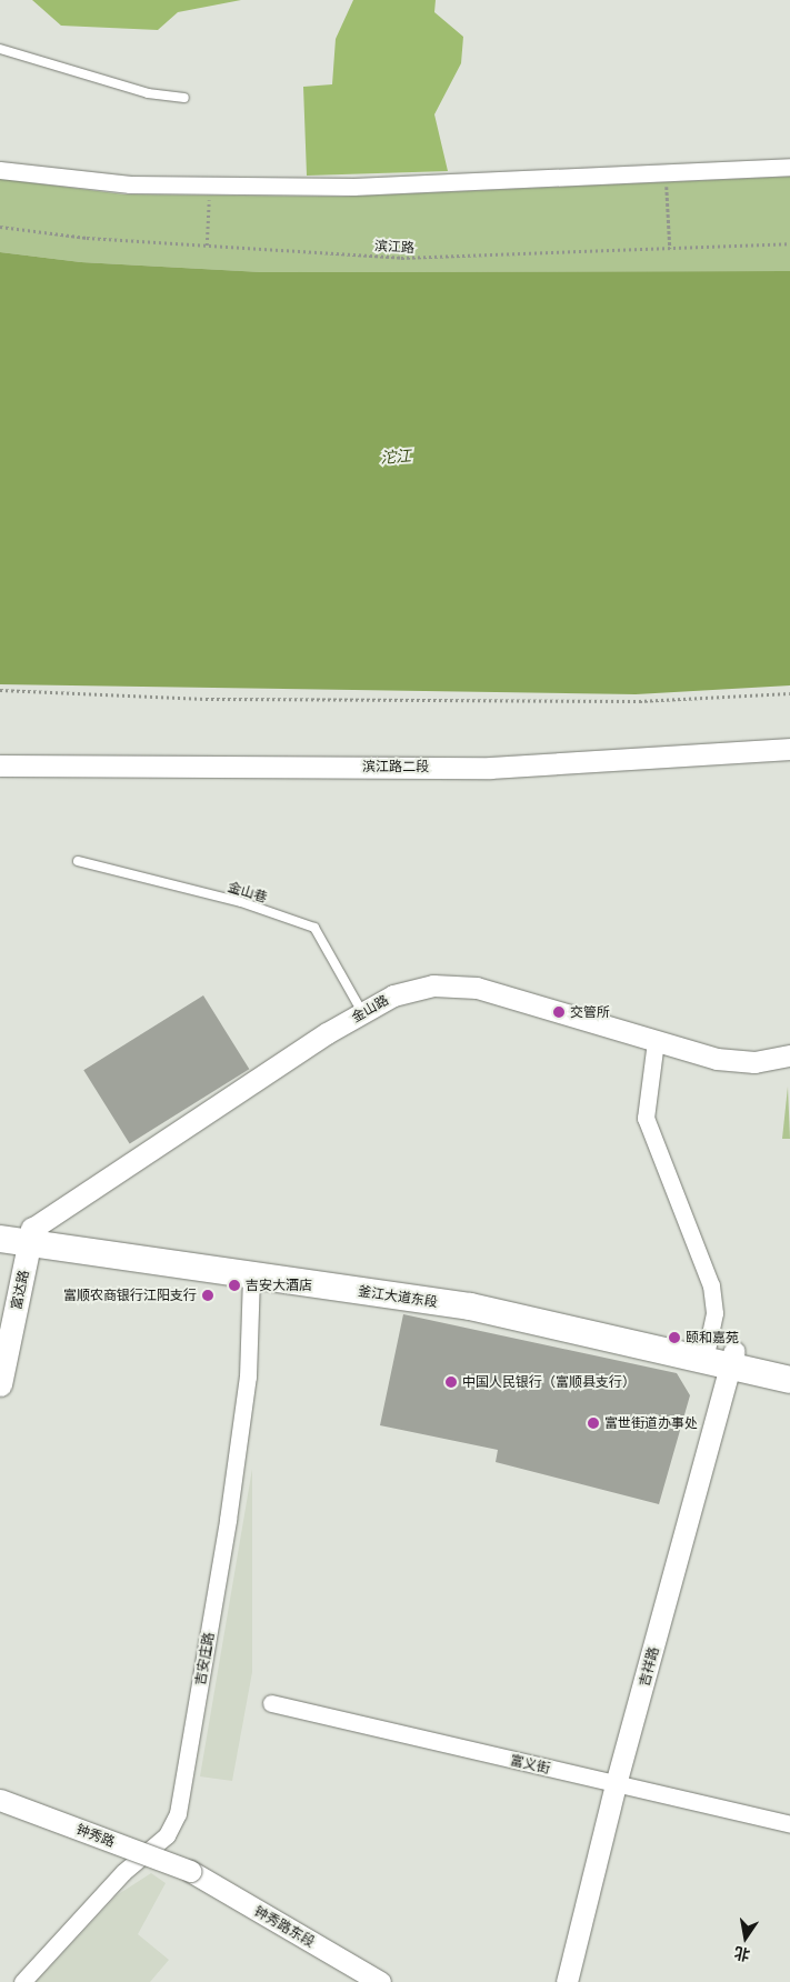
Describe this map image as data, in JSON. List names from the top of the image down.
{
  "streets": {
    "main road": ["富达路", "釜江大道东段"],
    "street": [
      "滨江路二段",
      "金山路",
      "吉安庄路",
      "吉祥路",
      "富义街",
      "钟秀路",
      "钟秀路东段"
    ],
    "lane": ["金山巷"],
    "path": ["滨江路"]
  },
  "crossings": [
    ["金山巷", "金山路"],
    ["金山路", "富达路"],
    ["金山路", "釜江大道东段"],
    ["富达路", "釜江大道东段"],
    ["釜江大道东段", "吉安庄路"],
    ["釜江大道东段", "吉祥路"],
    ["吉祥路", "富义街"],
    ["钟秀路", "钟秀路东段"]
  ],
  "water": ["沱江"],
  "places": [
    "交管所",
    "吉安大酒店",
    "富顺农商银行江阳支行",
    "颐和嘉苑",
    "中国人民银行（富顺县支行）",
    "富世街道办事处"
  ],
  "north": "bottom"
}
